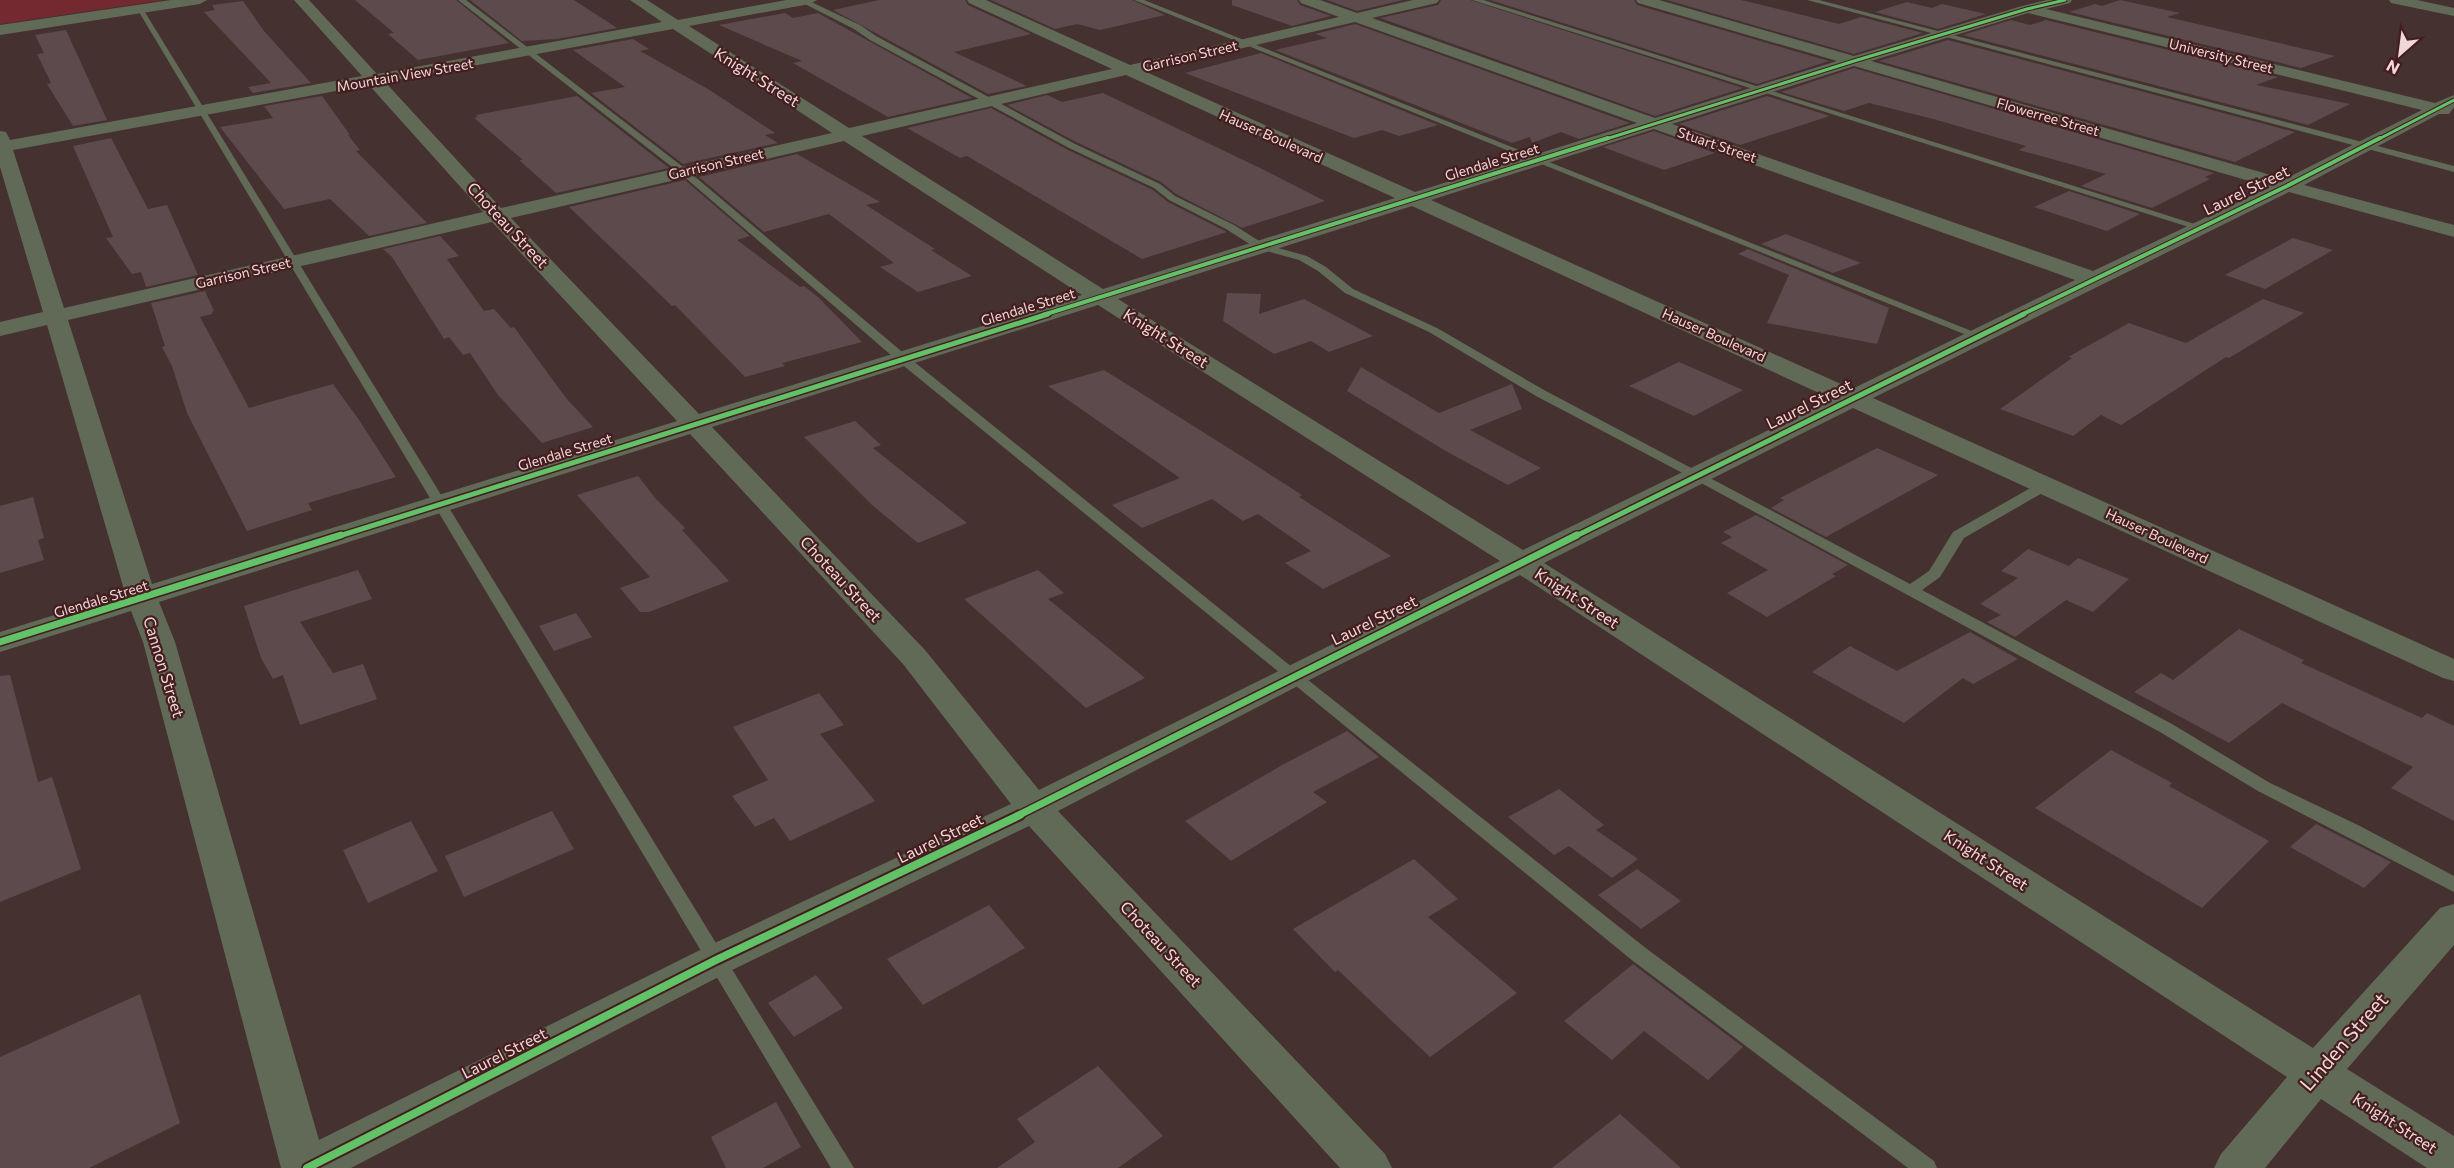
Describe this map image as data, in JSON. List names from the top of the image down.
{
  "streets": {
    "street": [
      "Garrison Street",
      "University Street",
      "Mountain View Street",
      "Knight Street",
      "Flowerree Street",
      "Hauser Boulevard",
      "Stuart Street",
      "Glendale Street",
      "Laurel Street",
      "Choteau Street",
      "Cannon Street",
      "Linden Street"
    ]
  },
  "crossings": [
    ["Garrison Street", "Knight Street"],
    ["Garrison Street", "Hauser Boulevard"],
    ["Garrison Street", "Stuart Street"],
    ["Garrison Street", "Choteau Street"],
    ["Garrison Street", "Cannon Street"],
    ["University Street", "Glendale Street"],
    ["University Street", "Laurel Street"],
    ["Mountain View Street", "Knight Street"],
    ["Mountain View Street", "Choteau Street"],
    ["Mountain View Street", "Cannon Street"],
    ["Knight Street", "Glendale Street"],
    ["Knight Street", "Laurel Street"],
    ["Knight Street", "Linden Street"],
    ["Flowerree Street", "Glendale Street"],
    ["Flowerree Street", "Laurel Street"],
    ["Hauser Boulevard", "Glendale Street"],
    ["Hauser Boulevard", "Laurel Street"],
    ["Stuart Street", "Glendale Street"],
    ["Stuart Street", "Laurel Street"],
    ["Glendale Street", "Choteau Street"],
    ["Glendale Street", "Cannon Street"],
    ["Laurel Street", "Choteau Street"],
    ["Laurel Street", "Cannon Street"]
  ],
  "north": "bottom left"
}
